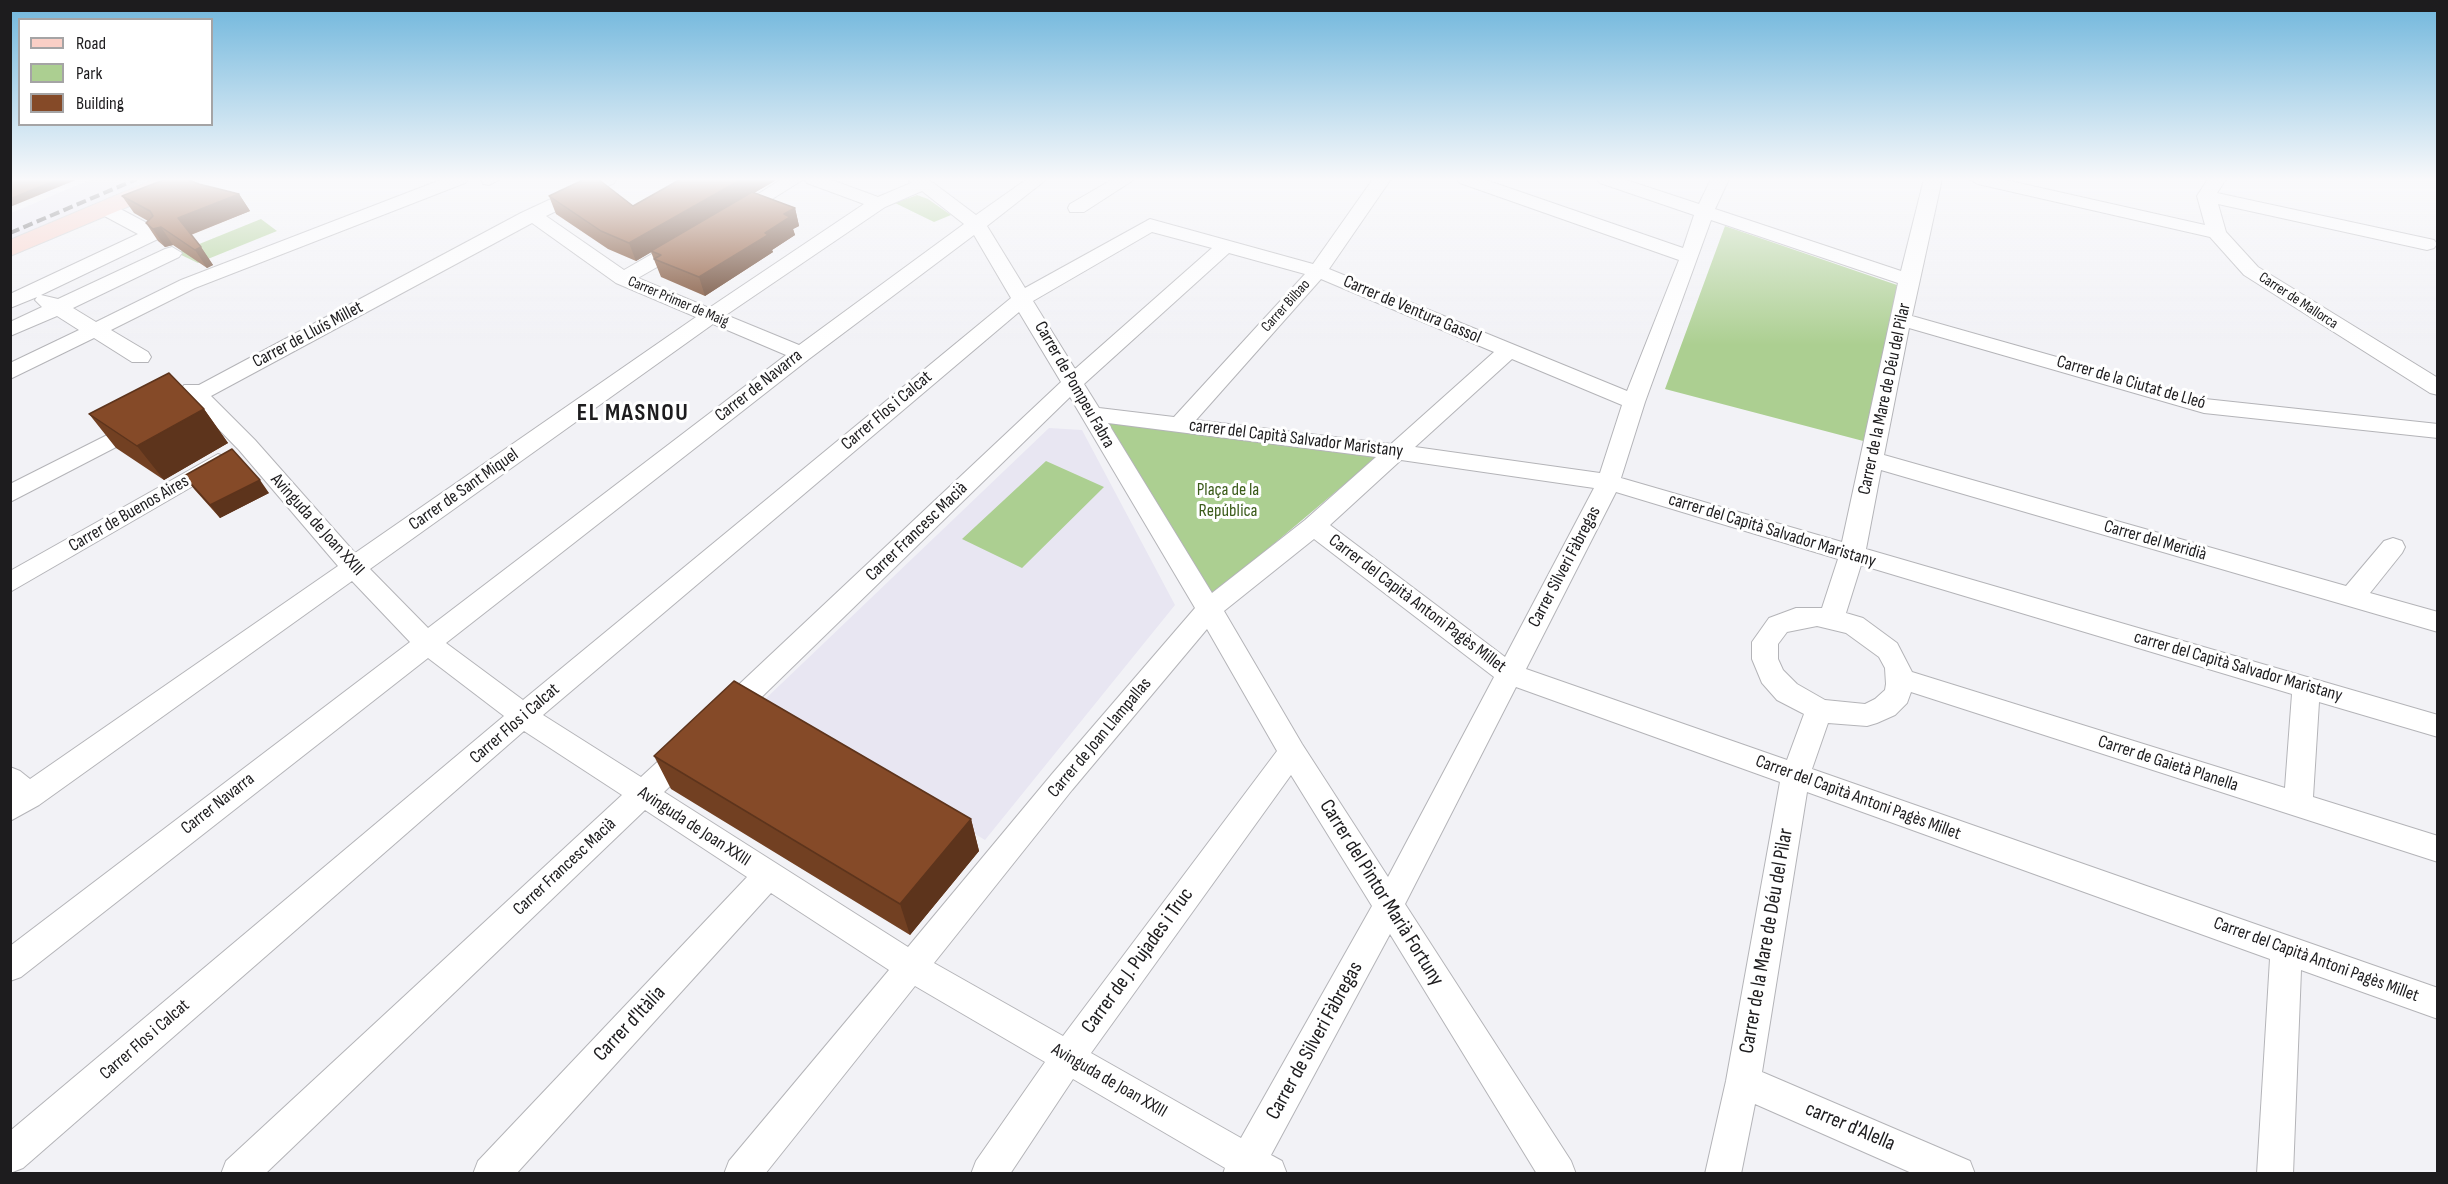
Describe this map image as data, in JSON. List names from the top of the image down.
{
  "streets": {
    "street": [
      "Carrer de Mallorca",
      "Carrer Primer de Maig",
      "Carrer Bilbao",
      "Carrer de Ventura Gassol",
      "Carrer de Lluís Millet",
      "Carrer de la Ciutat de Lleó",
      "Carrer de Pompeu Fabra",
      "Carrer de Navarra",
      "Carrer de la Mare de Déu del Pilar",
      "Carrer Flos i Calcat",
      "carrer del Capità Salvador Maristany",
      "Carrer de Sant Miquel",
      "Carrer de Buenos Aires",
      "Avinguda de Joan XXIII",
      "Carrer Francesc Macià",
      "Carrer del Meridià",
      "Carrer Silveri Fàbregas",
      "Carrer del Capità Antoni Pagès Millet",
      "Carrer de Joan Llampallas",
      "Carrer de Gaietà Planella",
      "Carrer Navarra",
      "Carrer del Pintor Marià Fortuny",
      "Carrer de J. Pujades i Truc",
      "Carrer d'Itàlia",
      "Carrer de Silveri Fàbregas",
      "carrer d'Alella"
    ]
  },
  "crossings": [
    ["Carrer Primer de Maig", "Carrer de Navarra"],
    ["Carrer Primer de Maig", "Carrer de Sant Miquel"],
    ["Carrer Bilbao", "Carrer de Ventura Gassol"],
    ["Carrer Bilbao", "carrer del Capità Salvador Maristany"],
    ["Carrer de Ventura Gassol", "Carrer Francesc Macià"],
    ["Carrer de Ventura Gassol", "Carrer Silveri Fàbregas"],
    ["Carrer de Ventura Gassol", "Carrer de Joan Llampallas"],
    ["Carrer de Lluís Millet", "Avinguda de Joan XXIII"],
    ["Carrer de la Ciutat de Lleó", "Carrer de la Mare de Déu del Pilar"],
    ["Carrer de Pompeu Fabra", "Carrer Flos i Calcat"],
    ["Carrer de Pompeu Fabra", "carrer del Capità Salvador Maristany"],
    ["Carrer de Pompeu Fabra", "Carrer Francesc Macià"],
    ["Carrer de Pompeu Fabra", "Carrer de Joan Llampallas"],
    ["Carrer de Pompeu Fabra", "Carrer del Pintor Marià Fortuny"],
    ["Carrer de Navarra", "Avinguda de Joan XXIII"],
    ["Carrer de Navarra", "Carrer Navarra"],
    ["Carrer de la Mare de Déu del Pilar", "carrer del Capità Salvador Maristany"],
    ["Carrer de la Mare de Déu del Pilar", "Carrer del Meridià"],
    ["Carrer de la Mare de Déu del Pilar", "Carrer del Capità Antoni Pagès Millet"],
    ["Carrer de la Mare de Déu del Pilar", "Carrer de Gaietà Planella"],
    ["Carrer de la Mare de Déu del Pilar", "carrer d'Alella"],
    ["Carrer Flos i Calcat", "Avinguda de Joan XXIII"],
    ["carrer del Capità Salvador Maristany", "Carrer Silveri Fàbregas"],
    ["carrer del Capità Salvador Maristany", "Carrer de Joan Llampallas"],
    ["Carrer de Sant Miquel", "Avinguda de Joan XXIII"],
    ["Carrer de Buenos Aires", "Avinguda de Joan XXIII"],
    ["Avinguda de Joan XXIII", "Carrer Francesc Macià"],
    ["Avinguda de Joan XXIII", "Carrer de Joan Llampallas"],
    ["Avinguda de Joan XXIII", "Carrer Navarra"],
    ["Avinguda de Joan XXIII", "Carrer de J. Pujades i Truc"],
    ["Avinguda de Joan XXIII", "Carrer d'Itàlia"],
    ["Avinguda de Joan XXIII", "Carrer de Silveri Fàbregas"],
    ["Carrer Silveri Fàbregas", "Carrer del Capità Antoni Pagès Millet"],
    ["Carrer Silveri Fàbregas", "Carrer del Pintor Marià Fortuny"],
    ["Carrer Silveri Fàbregas", "Carrer de Silveri Fàbregas"],
    ["Carrer del Capità Antoni Pagès Millet", "Carrer de Joan Llampallas"],
    ["Carrer de Joan Llampallas", "Carrer del Pintor Marià Fortuny"],
    ["Carrer del Pintor Marià Fortuny", "Carrer de J. Pujades i Truc"],
    ["Carrer del Pintor Marià Fortuny", "Carrer de Silveri Fàbregas"]
  ],
  "districts": ["EL MASNOU"],
  "parks": ["Plaça de la República"],
  "legend": ["Road", "Park", "Building"]
}
